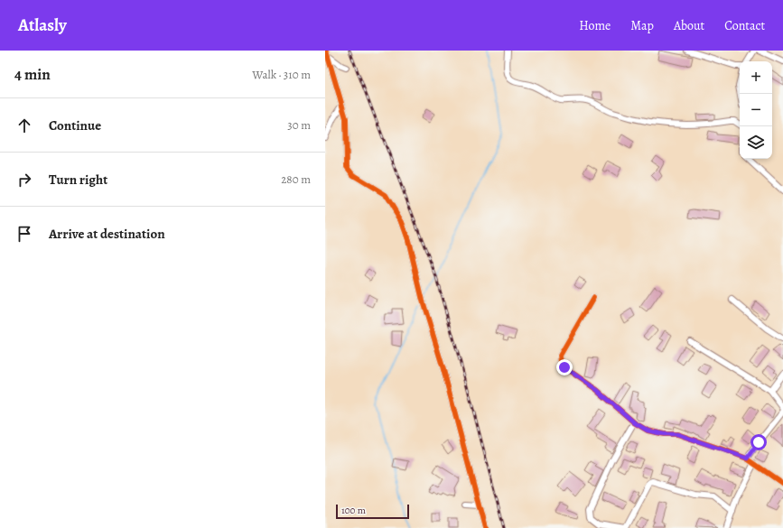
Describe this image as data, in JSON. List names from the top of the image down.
{
  "scale_bar": "100 m",
  "page": {
    "header": "Atlasly",
    "nav": [
      "Home",
      "Map",
      "About",
      "Contact"
    ],
    "heading": ["4 min", "Walk · 310 m"],
    "map_buttons": ["+", "−"],
    "list": [
      ["Continue", "30 m"],
      ["Turn right", "280 m"],
      "Arrive at destination"
    ],
    "scale": "100 m"
  }
}
